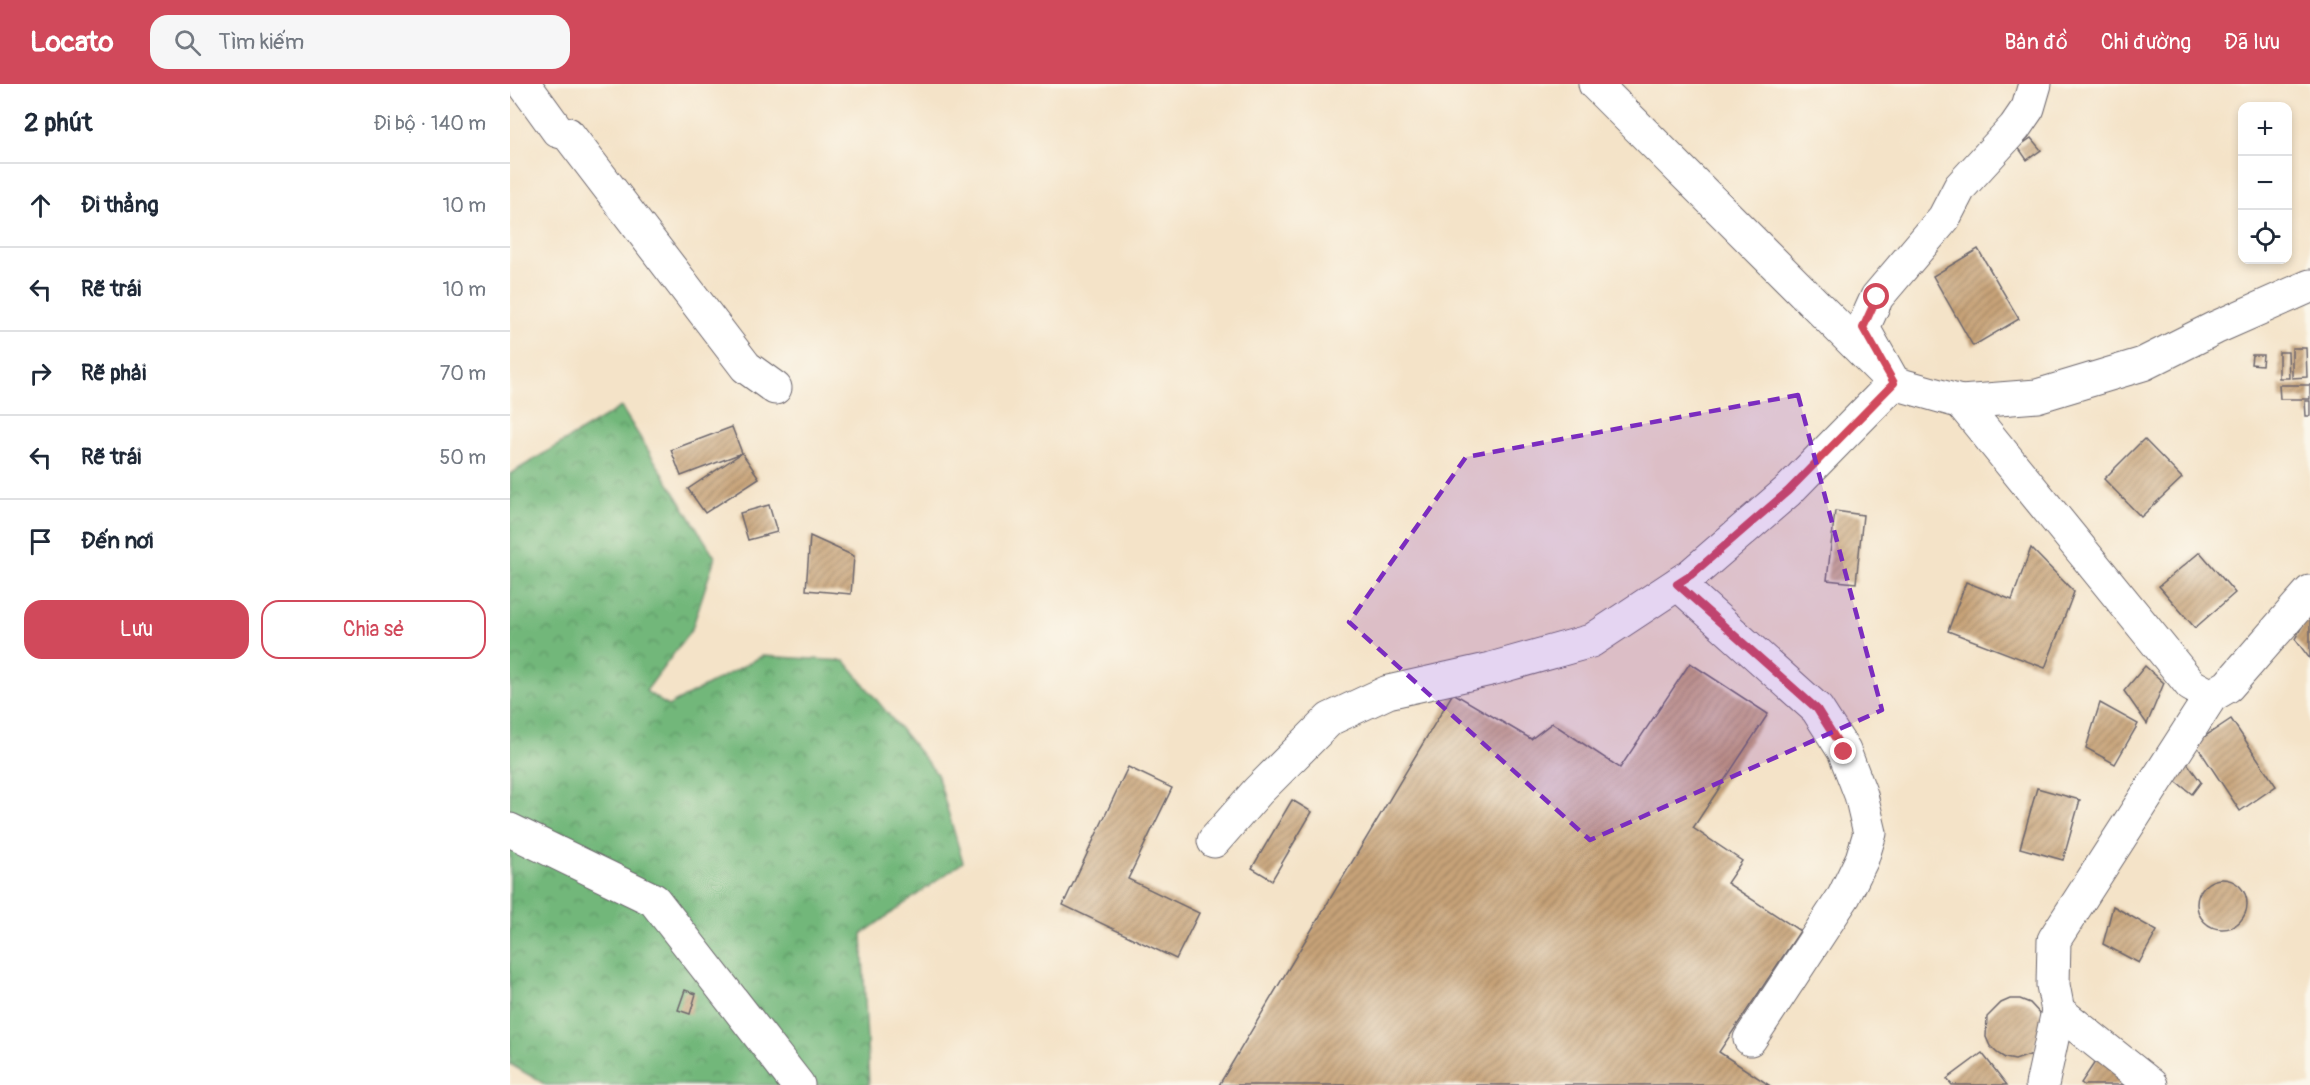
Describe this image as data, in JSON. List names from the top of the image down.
{
  "page": {
    "header": "Locato",
    "search": "Tìm kiếm",
    "nav": ["Bản đồ", "Chỉ đường", "Đã lưu"],
    "heading": ["2 phút", "Đi bộ · 140 m"],
    "map_buttons": ["+", "−"],
    "list": [
      ["Đi thẳng", "10 m"],
      ["Rẽ trái", "10 m"],
      ["Rẽ phải", "70 m"],
      ["Rẽ trái", "50 m"],
      "Đến nơi"
    ],
    "buttons": ["Lưu", "Chia sẻ"]
  }
}
